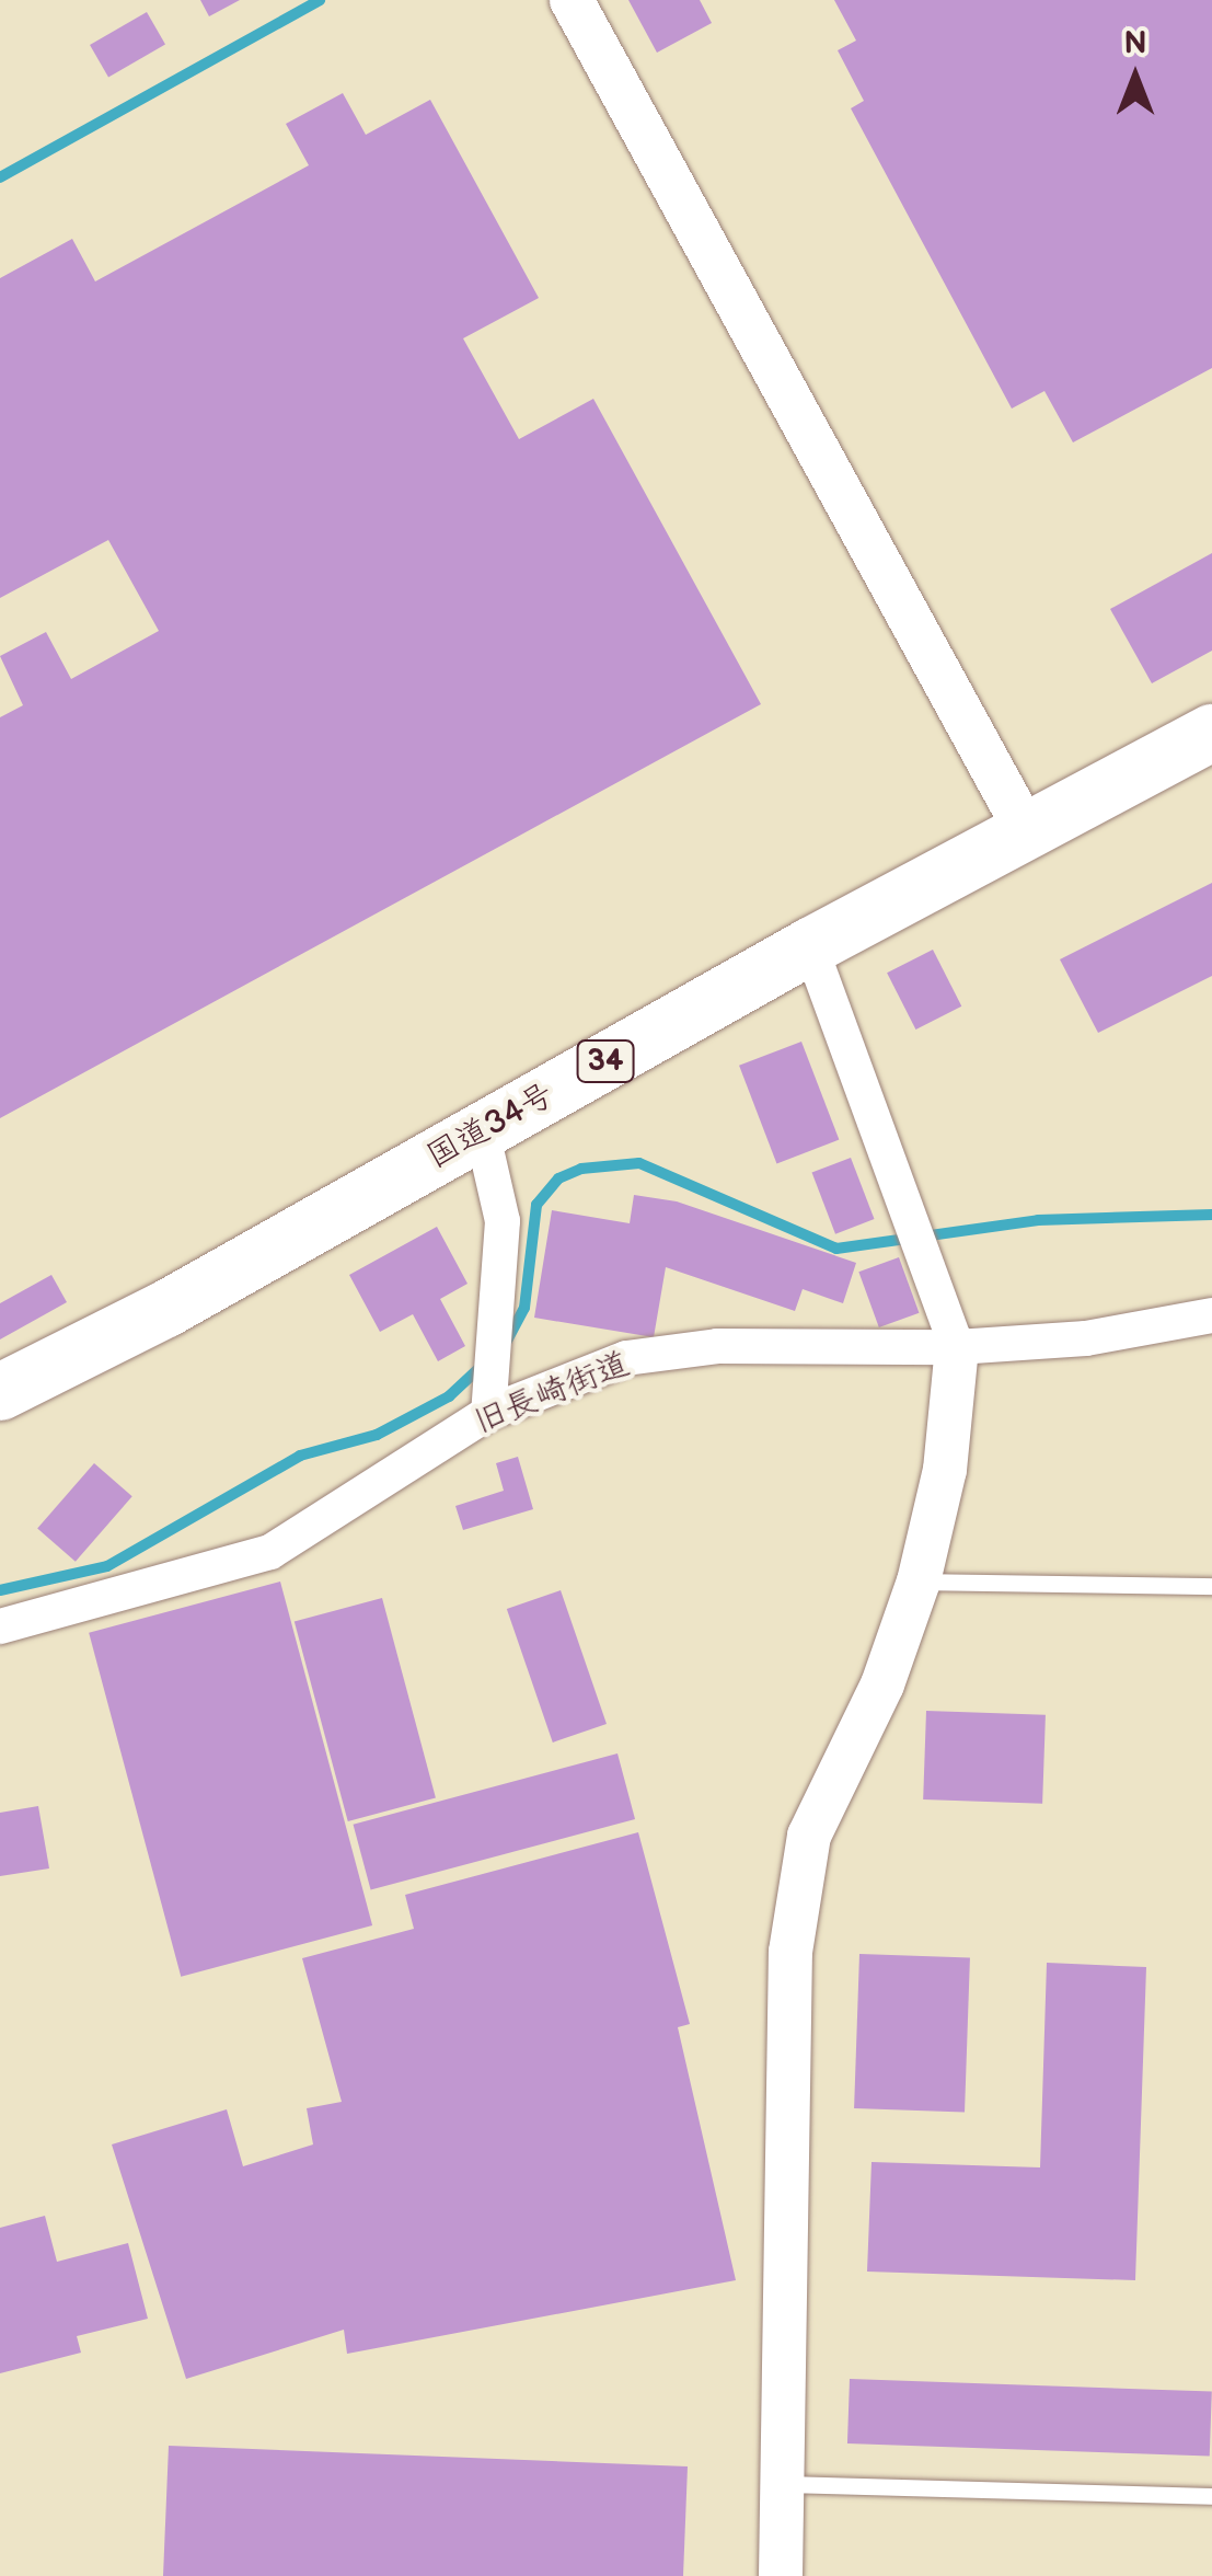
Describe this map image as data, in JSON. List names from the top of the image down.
{
  "streets": {
    "highway": ["34", "国道34号"],
    "street": ["旧長崎街道"]
  },
  "north": "top"
}
